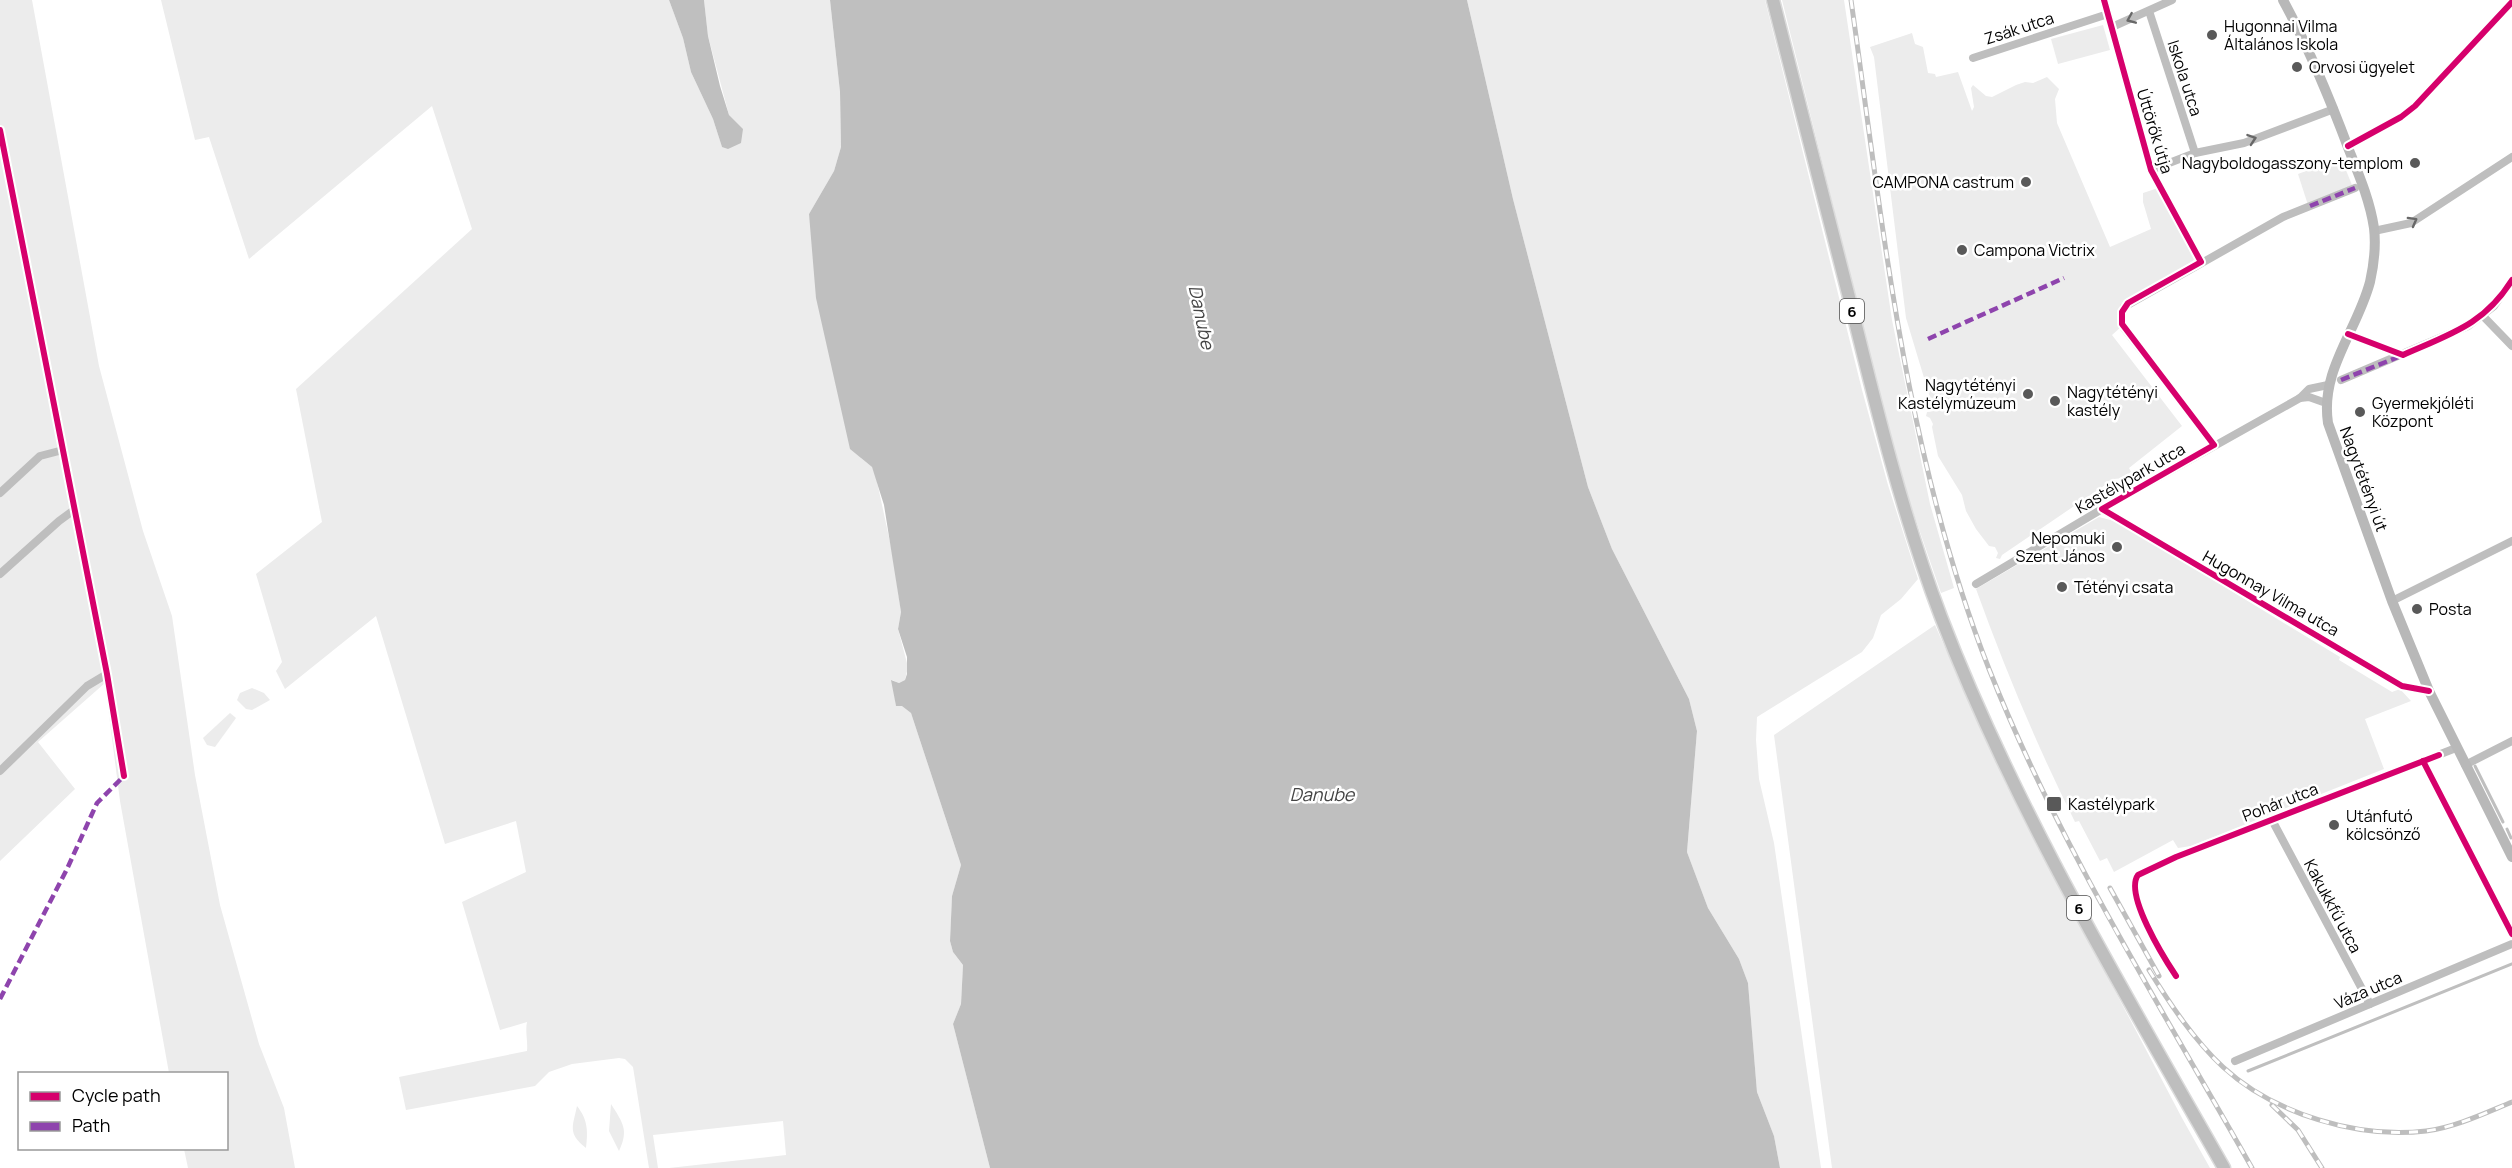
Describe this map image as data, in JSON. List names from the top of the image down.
{
  "streets": {
    "main road": ["6", "Nagytétényi út"],
    "street": [
      "Zsák utca",
      "Iskola utca",
      "Úttörők útja",
      "Kastélypark utca",
      "Hugonnay Vilma utca",
      "Pohár utca",
      "Kakukkfű utca",
      "Váza utca"
    ]
  },
  "crossings": [
    ["Zsák utca", "Úttörők útja"],
    ["Kastélypark utca", "Nagytétényi út"],
    ["Kastélypark utca", "Hugonnay Vilma utca"],
    ["Nagytétényi út", "Hugonnay Vilma utca"],
    ["Nagytétényi út", "Pohár utca"],
    ["Pohár utca", "Kakukkfű utca"],
    ["Kakukkfű utca", "Váza utca"]
  ],
  "water": ["Danube"],
  "places": {
    "other": [
      "Hugonnai Vilma Általános Iskola",
      "Orvosi ügyelet",
      "Nagyboldogasszony-templom",
      "CAMPONA castrum",
      "Campona Victrix",
      "Nagytétényi Kastélymúzeum",
      "Nagytétényi kastély",
      "Gyermekjóléti Központ",
      "Nepomuki Szent János",
      "Tétényi csata",
      "Posta",
      "Utánfutó kölcsönző"
    ],
    "transit": ["Kastélypark"]
  },
  "legend": ["Cycle path", "Path"]
}
